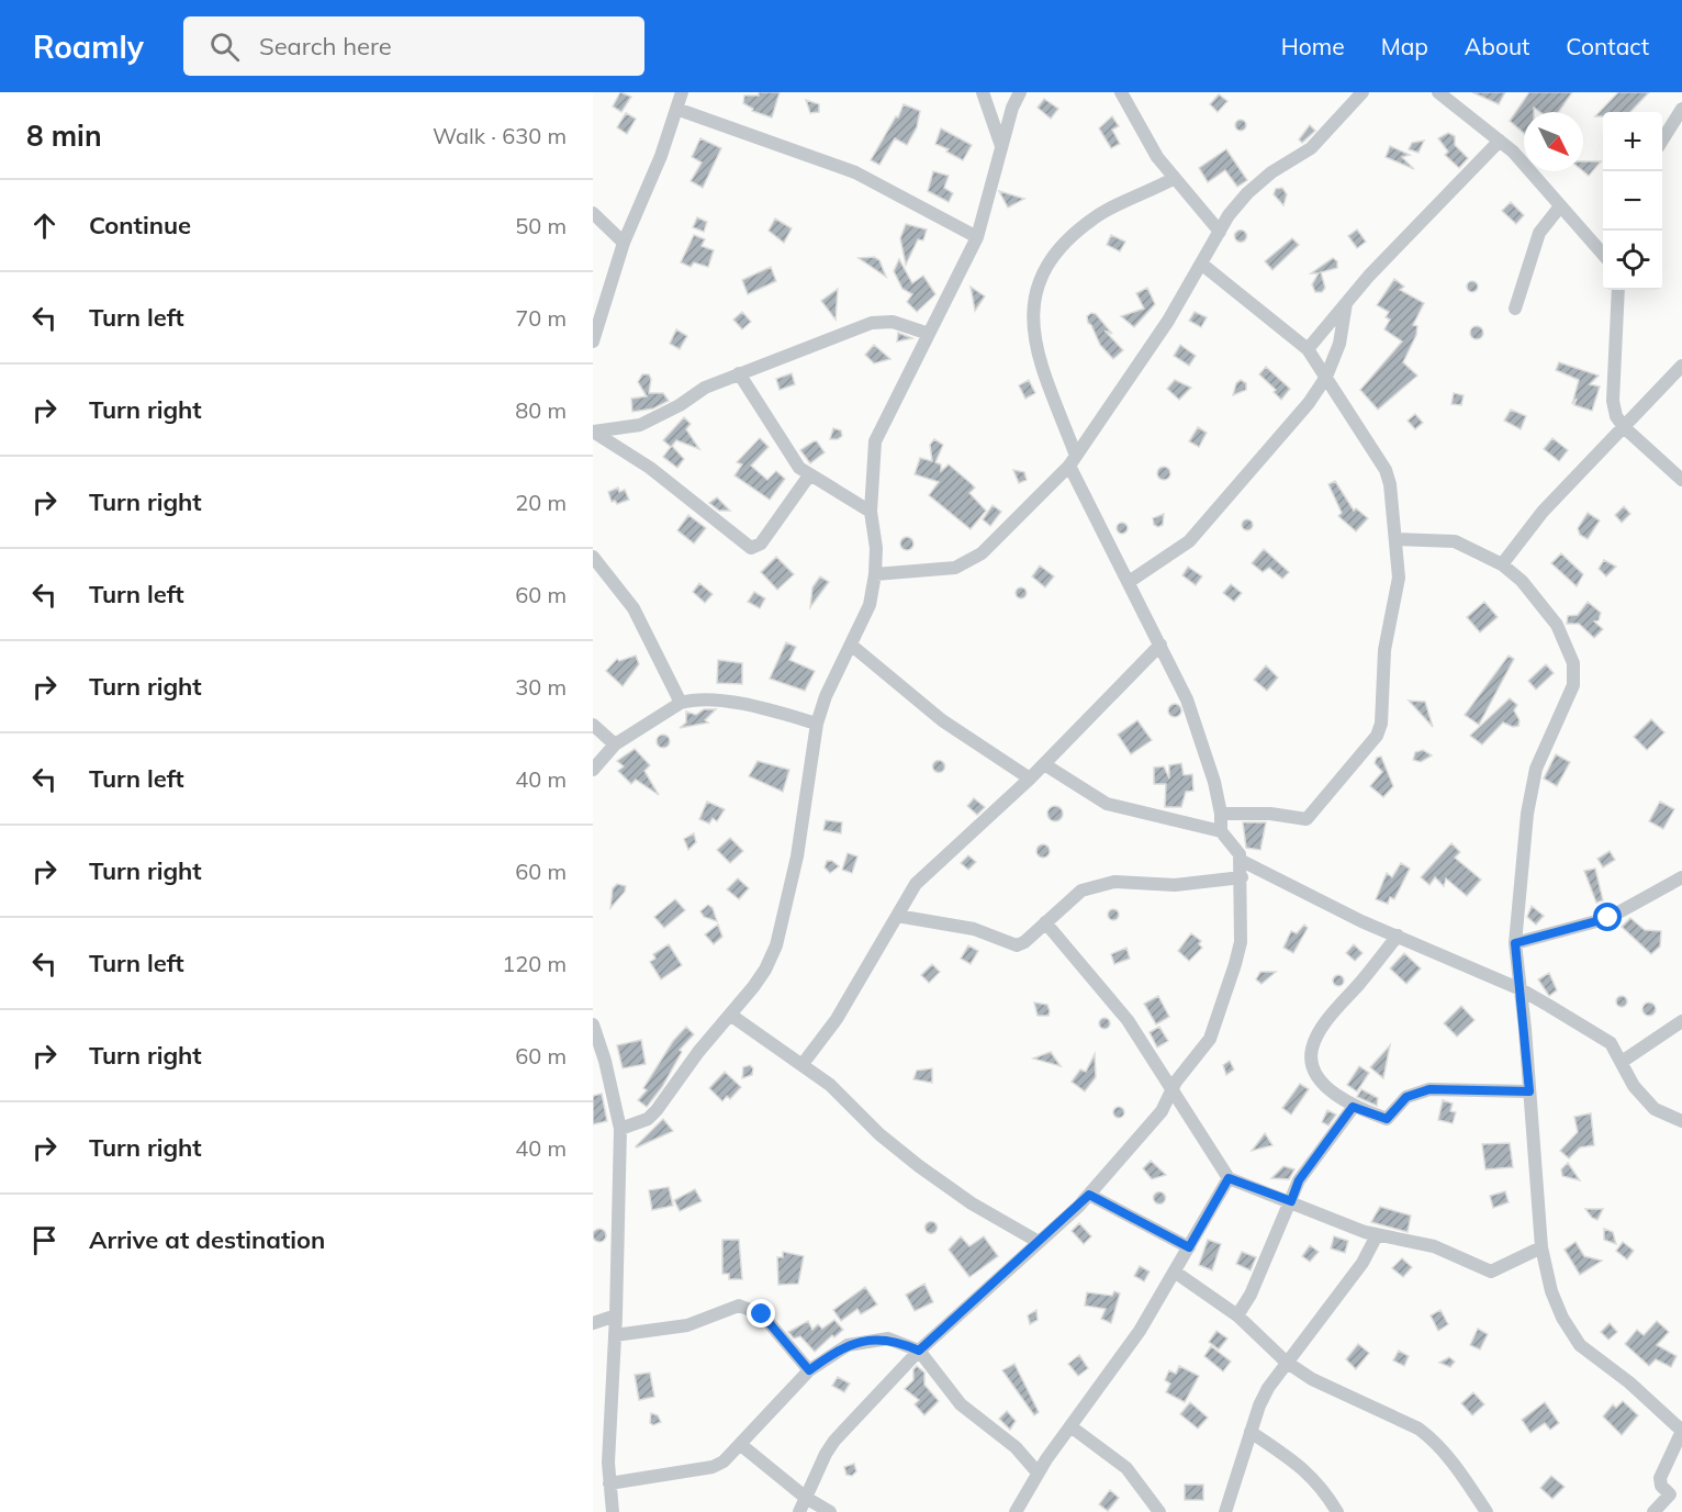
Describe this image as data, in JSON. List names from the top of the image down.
{
  "north": "bottom right",
  "page": {
    "header": "Roamly",
    "search": "Search here",
    "nav": [
      "Home",
      "Map",
      "About",
      "Contact"
    ],
    "heading": ["8 min", "Walk · 630 m"],
    "map_buttons": ["+", "−"],
    "list": [
      ["Continue", "50 m"],
      ["Turn left", "70 m"],
      ["Turn right", "80 m"],
      ["Turn right", "20 m"],
      ["Turn left", "60 m"],
      ["Turn right", "30 m"],
      ["Turn left", "40 m"],
      ["Turn right", "60 m"],
      ["Turn left", "120 m"],
      ["Turn right", "60 m"],
      ["Turn right", "40 m"],
      "Arrive at destination"
    ]
  }
}
